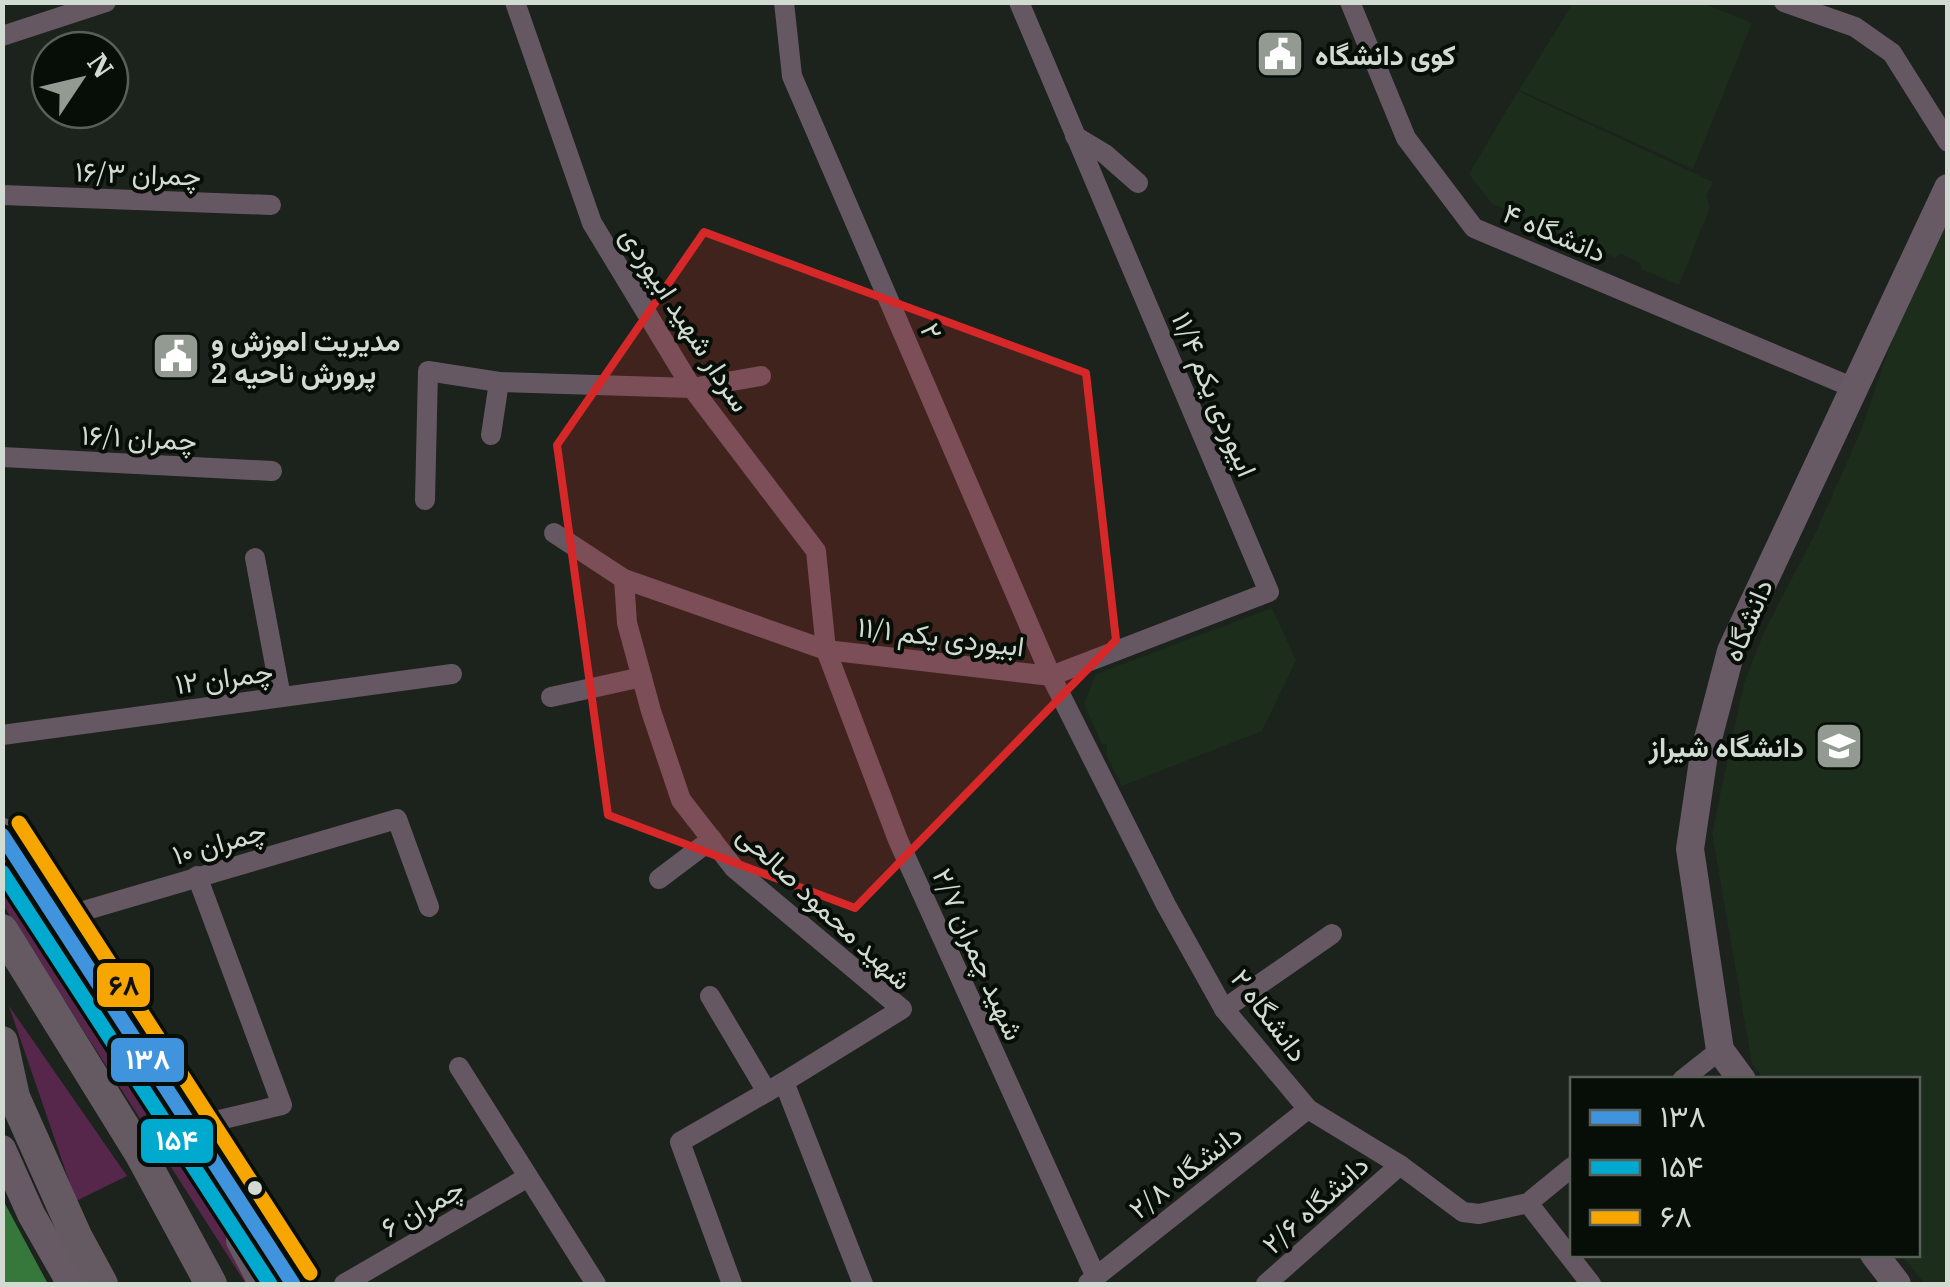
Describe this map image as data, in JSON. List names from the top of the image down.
{
  "streets": {
    "street": [
      "۱۶/۳ چمران",
      "۴ دانشگاه",
      "سردار شهید ابیوردی",
      "۲",
      "۱۱/۴ ابیوردی یکم",
      "۱۶/۱ چمران",
      "دانشگاه",
      "۱۱/۱ ابیوردی یکم",
      "۱۲ چمران",
      "۱۰ چمران",
      "شهید محمود صالحی",
      "۲/۷ شهید چمران",
      "۲ دانشگاه",
      "۲/۸ دانشگاه",
      "۲/۶ دانشگاه",
      "۶ چمران"
    ]
  },
  "crossings": [
    ["۴ دانشگاه", "دانشگاه"],
    ["سردار شهید ابیوردی", "۱۱/۱ ابیوردی یکم"],
    ["سردار شهید ابیوردی", "۲/۷ شهید چمران"],
    ["۲", "۱۱/۴ ابیوردی یکم"],
    ["۲", "۱۱/۱ ابیوردی یکم"],
    ["۲", "۲ دانشگاه"],
    ["۱۱/۴ ابیوردی یکم", "۱۱/۱ ابیوردی یکم"],
    ["۱۱/۴ ابیوردی یکم", "۲ دانشگاه"],
    ["۱۱/۱ ابیوردی یکم", "۲/۷ شهید چمران"],
    ["۱۱/۱ ابیوردی یکم", "۲ دانشگاه"],
    ["۲/۷ شهید چمران", "۲/۸ دانشگاه"],
    ["۲ دانشگاه", "۲/۸ دانشگاه"],
    ["۲ دانشگاه", "۲/۶ دانشگاه"]
  ],
  "places": {
    "public building": ["کوی دانشگاه", "مدیریت اموزش و پرورش ناحیه 2"],
    "school or university": ["دانشگاه شیراز"]
  },
  "lines": ["transit line ۶۸", "transit line ۱۳۸", "transit line ۱۵۴"],
  "legend": ["۱۳۸", "۱۵۴", "۶۸"],
  "north": "top right"
}
